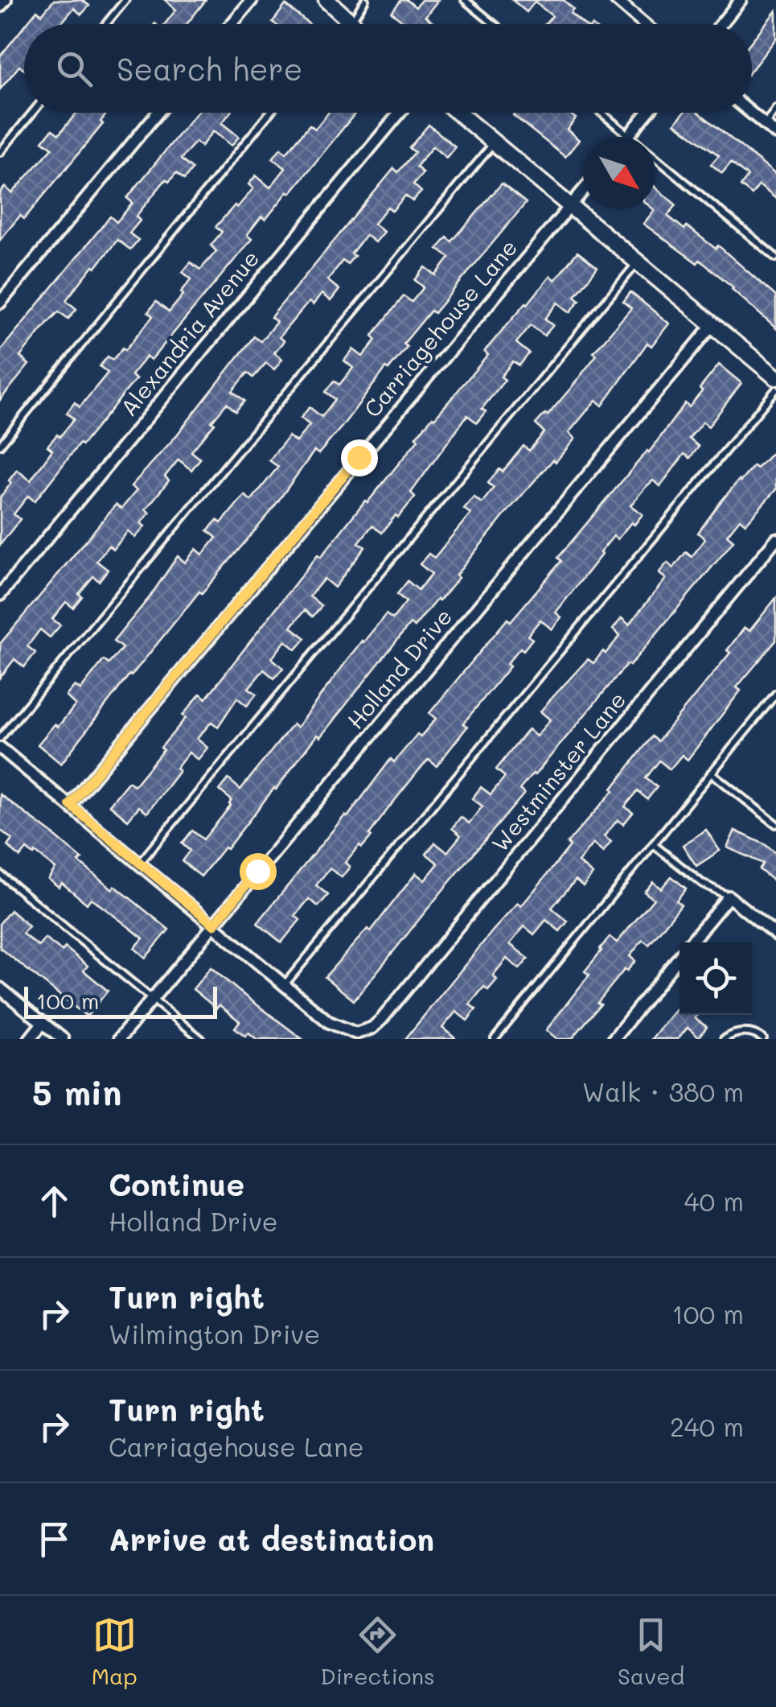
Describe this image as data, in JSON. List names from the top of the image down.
{
  "streets": {
    "street": [
      "Carriagehouse Lane",
      "Alexandria Avenue",
      "Holland Drive",
      "Westminster Lane"
    ]
  },
  "scale_bar": "100 m",
  "north": "bottom right",
  "page": {
    "search": "Search here",
    "scale": "100 m",
    "heading": ["5 min", "Walk · 380 m"],
    "list": [
      ["Continue", "Holland Drive", "40 m"],
      ["Turn right", "Wilmington Drive", "100 m"],
      ["Turn right", "Carriagehouse Lane", "240 m"],
      "Arrive at destination"
    ],
    "nav": ["Map", "Directions", "Saved"]
  }
}
